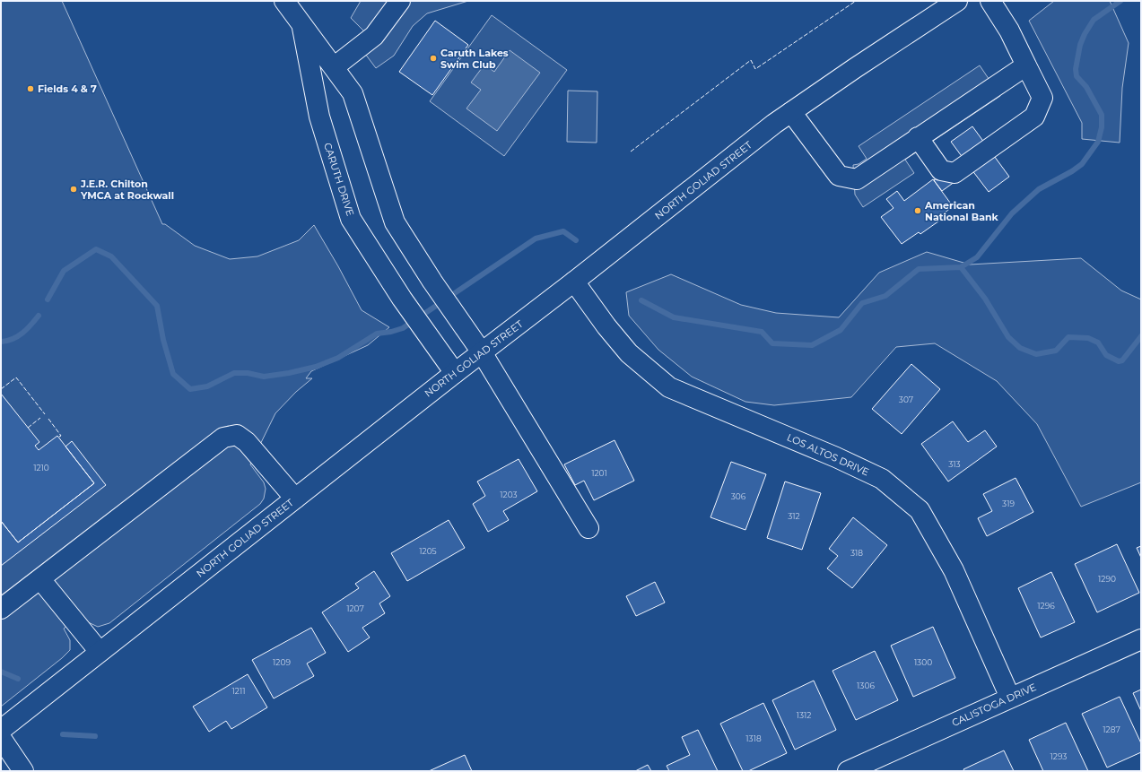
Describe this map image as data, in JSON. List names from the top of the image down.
{
  "streets": {
    "street": [
      "CARUTH DRIVE",
      "NORTH GOLIAD STREET",
      "LOS ALTOS DRIVE",
      "CALISTOGA DRIVE"
    ]
  },
  "crossings": [
    ["CARUTH DRIVE", "NORTH GOLIAD STREET"],
    ["NORTH GOLIAD STREET", "LOS ALTOS DRIVE"],
    ["LOS ALTOS DRIVE", "CALISTOGA DRIVE"]
  ],
  "places": [
    "Caruth Lakes Swim Club",
    "Fields 4 & 7",
    "J.E.R. Chilton YMCA at Rockwall",
    "American National Bank"
  ],
  "house_numbers": [
    "307",
    "313",
    "1210",
    "1201",
    "1203",
    "306",
    "319",
    "312",
    "1205",
    "318",
    "1290",
    "1296",
    "1207",
    "1209",
    "1300",
    "1306",
    "1211",
    "1312",
    "1287",
    "1318",
    "1293"
  ]
}
